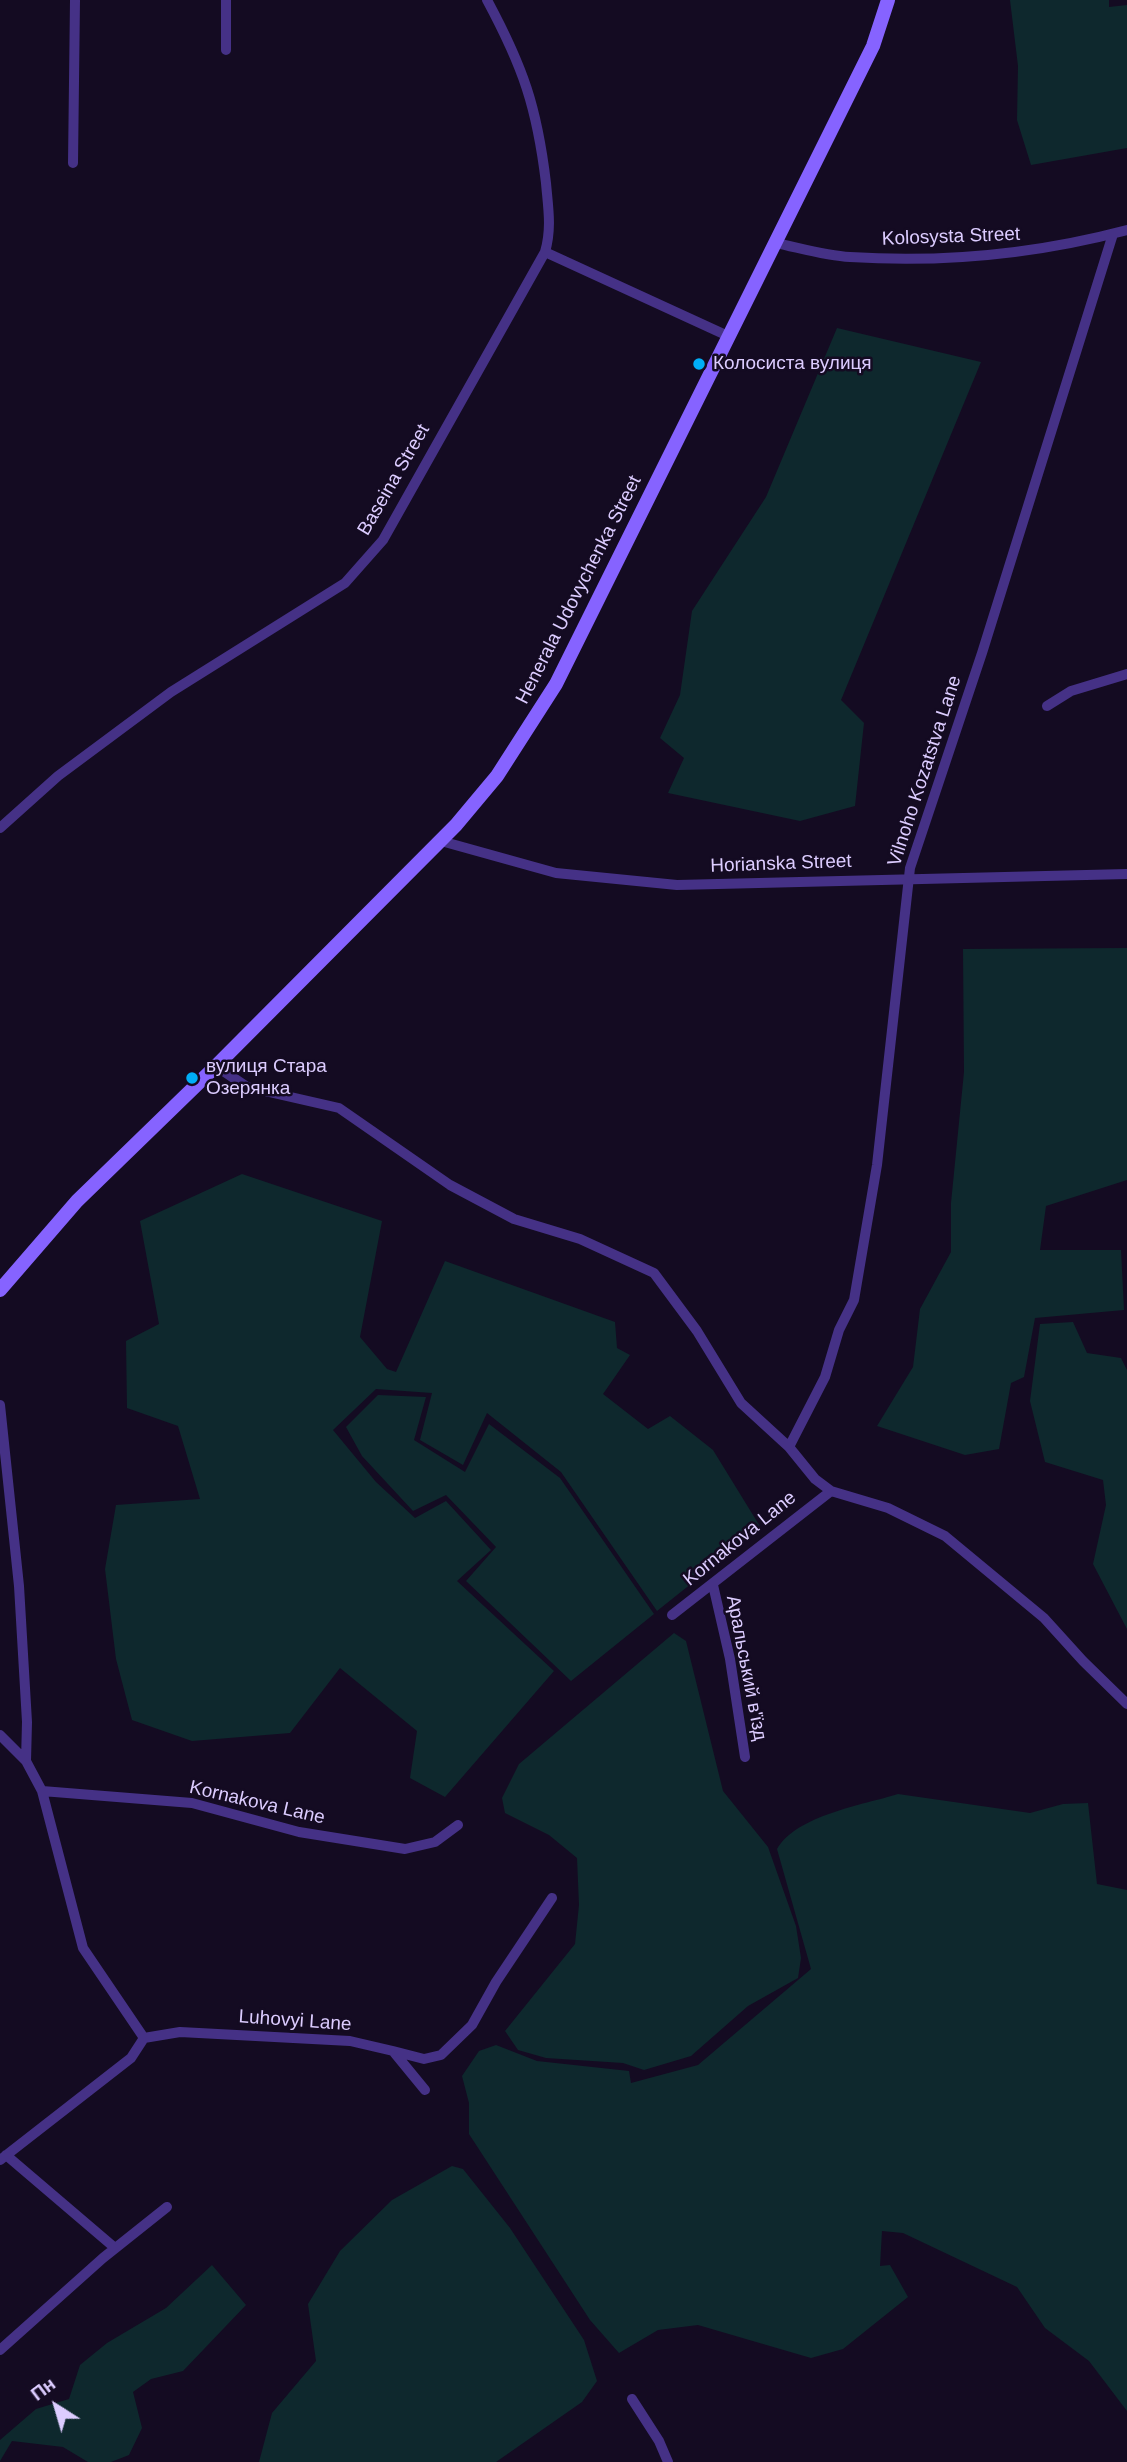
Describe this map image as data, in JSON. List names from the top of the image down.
{
  "streets": {
    "main road": ["Henerala Udovychenka Street"],
    "street": [
      "Kolosysta Street",
      "Baseina Street",
      "Vilnoho Kozatstva Lane",
      "Horianska Street",
      "Kornakova Lane",
      "Аральський в'їзд",
      "Luhovyi Lane"
    ]
  },
  "crossings": [
    ["Kolosysta Street", "Henerala Udovychenka Street"],
    ["Kolosysta Street", "Vilnoho Kozatstva Lane"],
    ["Henerala Udovychenka Street", "Horianska Street"],
    ["Vilnoho Kozatstva Lane", "Horianska Street"],
    ["Kornakova Lane", "Аральський в'їзд"]
  ],
  "places": ["Колосиста вулиця", "вулиця Стара Озерянка"],
  "north": "top left"
}
